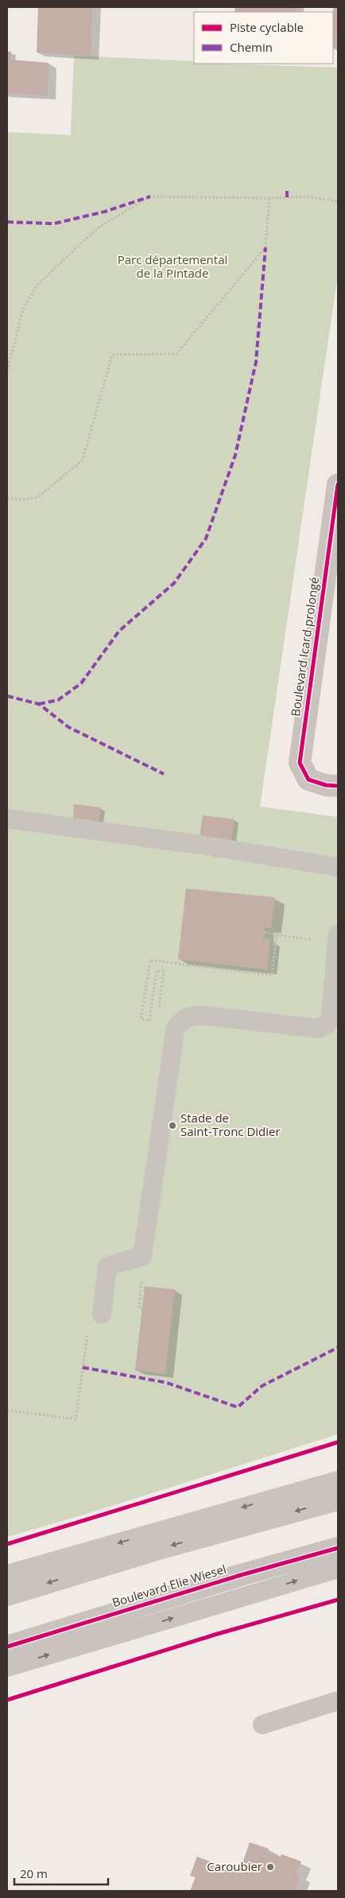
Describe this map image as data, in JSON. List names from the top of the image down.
{
  "streets": {
    "street": ["Boulevard Icard prolongé", "Boulevard Elie Wiesel"]
  },
  "parks": ["Parc départemental de la Pintade"],
  "places": ["Stade de Saint-Tronc Didier", "Caroubier"],
  "legend": ["Piste cyclable", "Chemin"],
  "scale_bar": "20 m"
}
